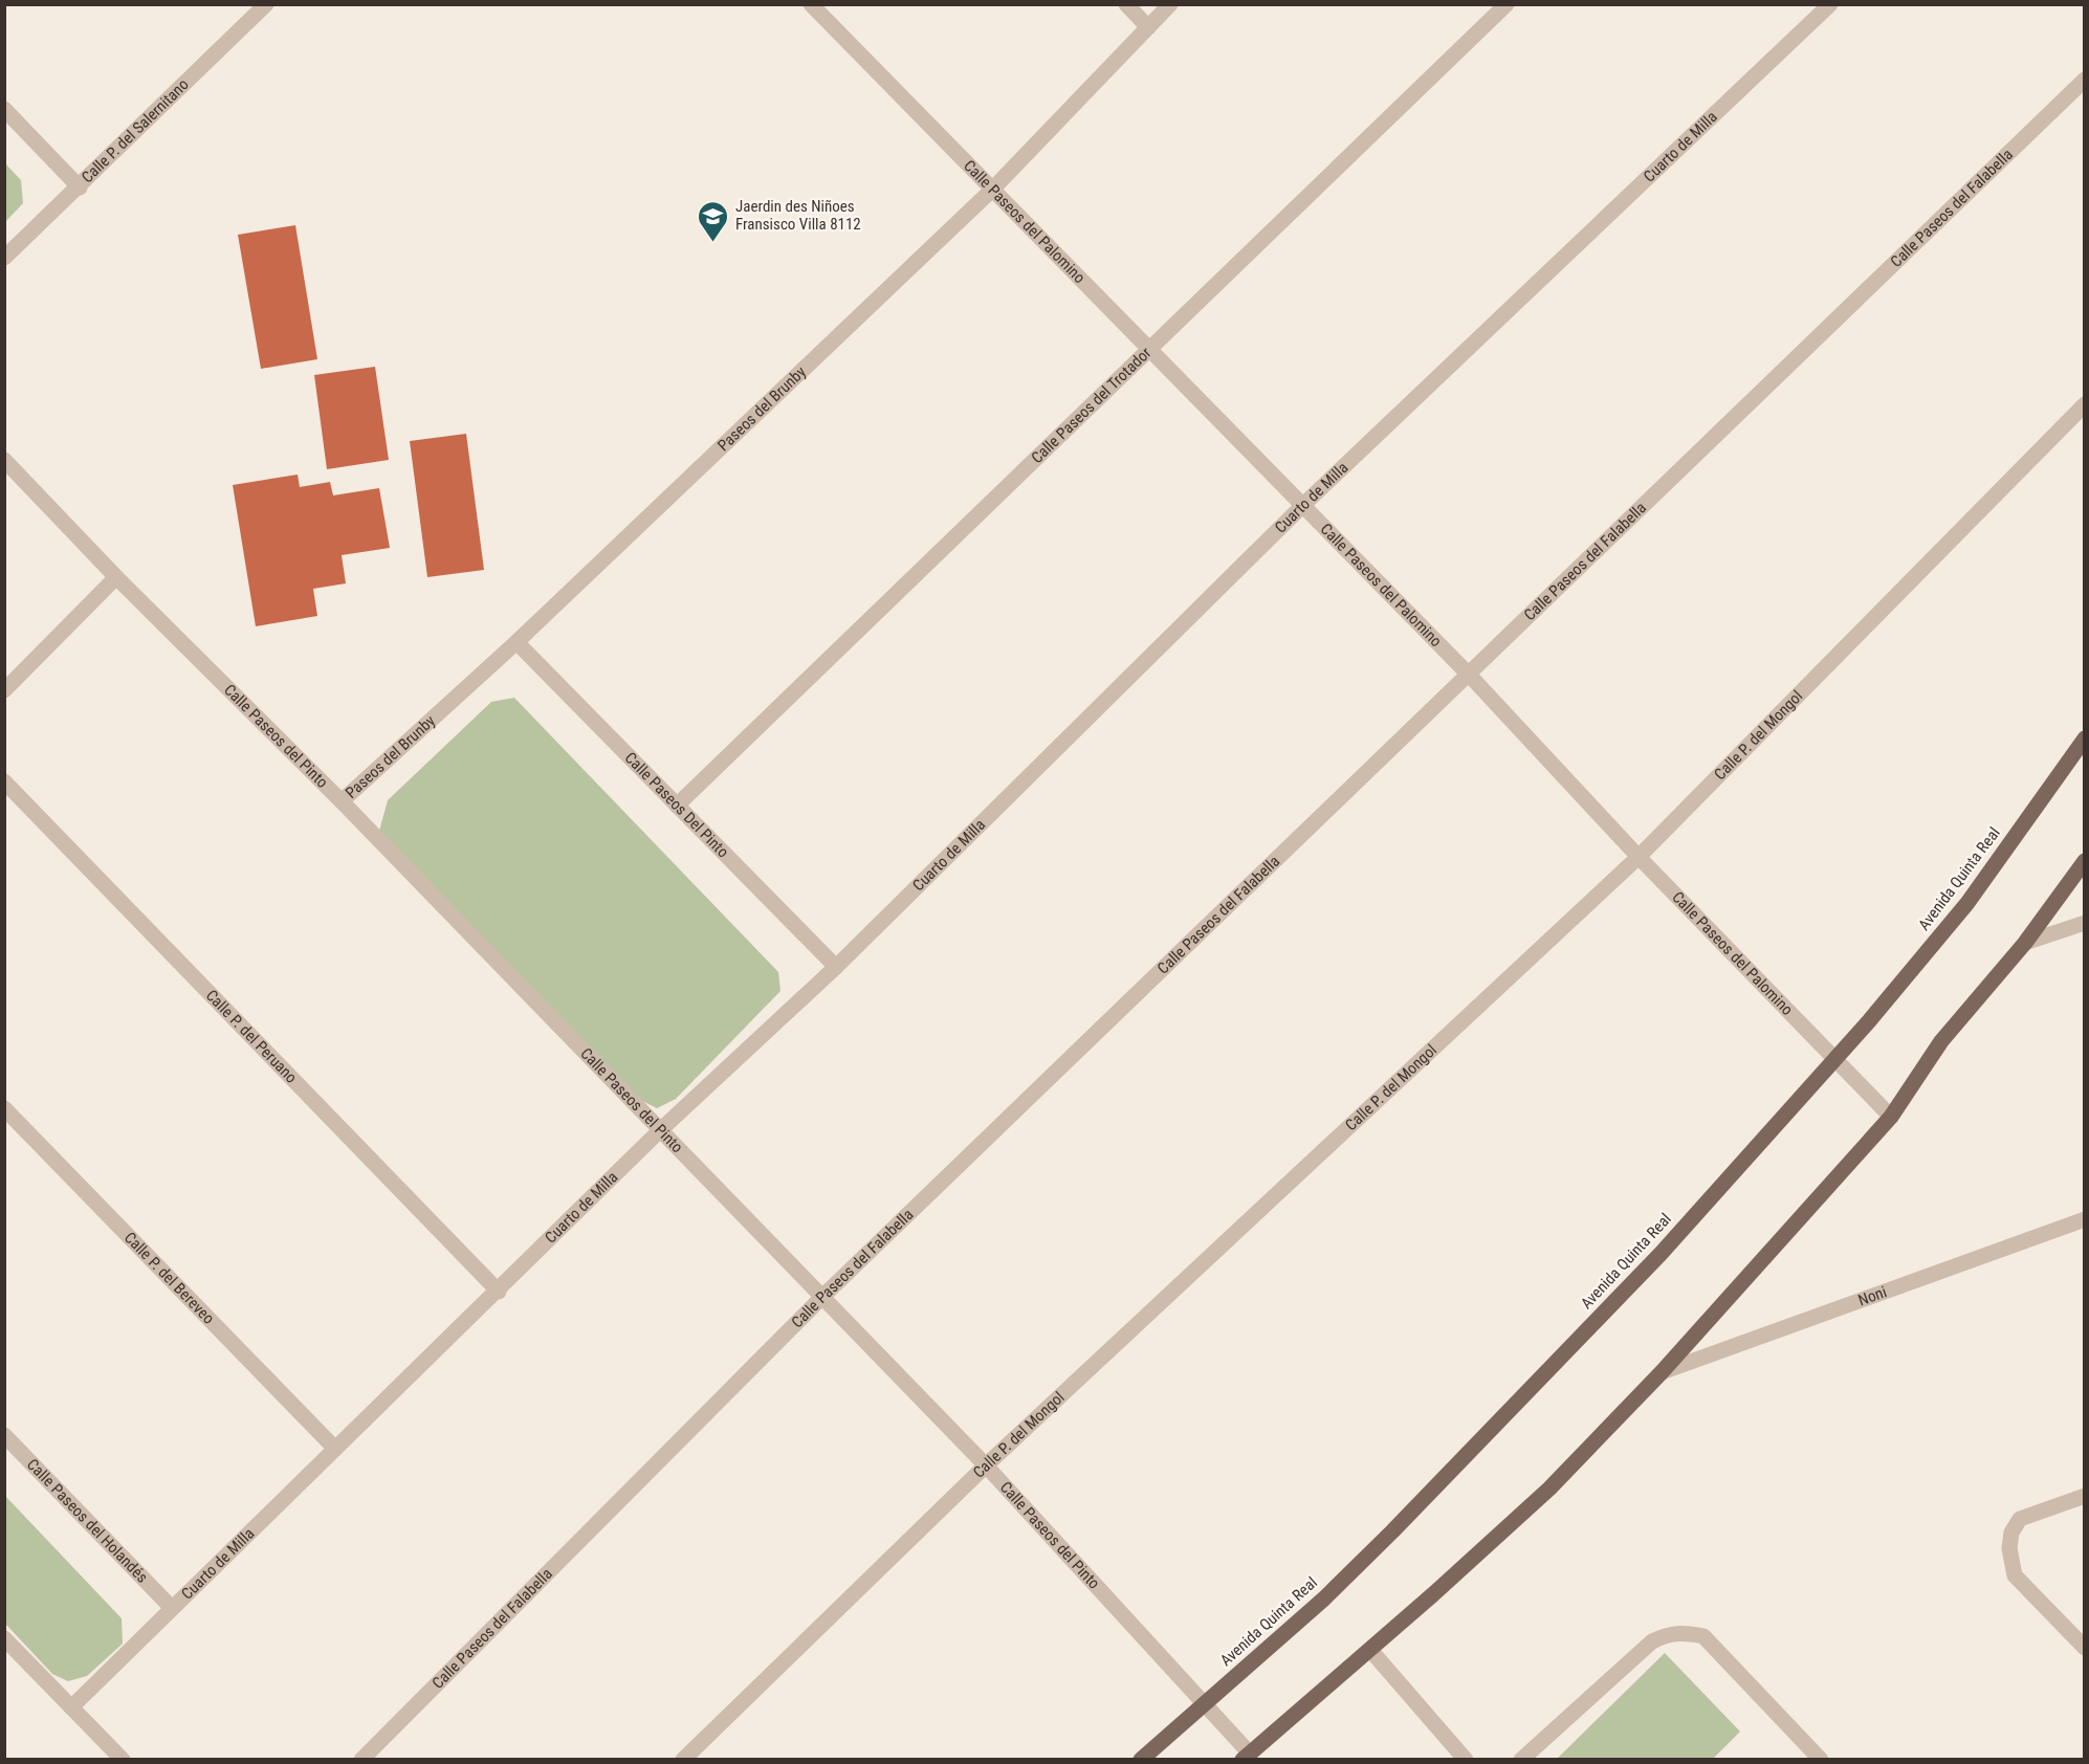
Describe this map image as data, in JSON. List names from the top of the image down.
{
  "streets": {
    "main road": ["Avenida Quinta Real"],
    "street": [
      "Calle P. del Salernitano",
      "Cuarto de Milla",
      "Calle Paseos del Falabella",
      "Calle Paseos del Palomino",
      "Calle Paseos del Trotador",
      "Paseos del Brunby",
      "Calle P. del Mongol",
      "Calle Paseos del Pinto",
      "Calle Paseos Del Pinto",
      "Calle P. del Peruano",
      "Calle P. del Bereveo",
      "Noni",
      "Calle Paseos del Holandés"
    ]
  },
  "crossings": [
    ["Cuarto de Milla", "Calle Paseos del Palomino"],
    ["Cuarto de Milla", "Calle Paseos del Pinto"],
    ["Cuarto de Milla", "Calle Paseos Del Pinto"],
    ["Cuarto de Milla", "Calle P. del Peruano"],
    ["Cuarto de Milla", "Calle P. del Bereveo"],
    ["Cuarto de Milla", "Calle Paseos del Holandés"],
    ["Calle Paseos del Falabella", "Calle Paseos del Palomino"],
    ["Calle Paseos del Falabella", "Calle Paseos del Pinto"],
    ["Calle Paseos del Palomino", "Calle Paseos del Trotador"],
    ["Calle Paseos del Palomino", "Paseos del Brunby"],
    ["Calle Paseos del Palomino", "Calle P. del Mongol"],
    ["Calle Paseos del Palomino", "Avenida Quinta Real"],
    ["Calle Paseos del Trotador", "Calle Paseos Del Pinto"],
    ["Paseos del Brunby", "Calle Paseos del Pinto"],
    ["Paseos del Brunby", "Calle Paseos Del Pinto"],
    ["Calle P. del Mongol", "Calle Paseos del Pinto"],
    ["Calle Paseos del Pinto", "Avenida Quinta Real"]
  ],
  "places": {
    "school or university": ["Jaerdin des Niñoes Fransisco Villa 8112"]
  }
}
